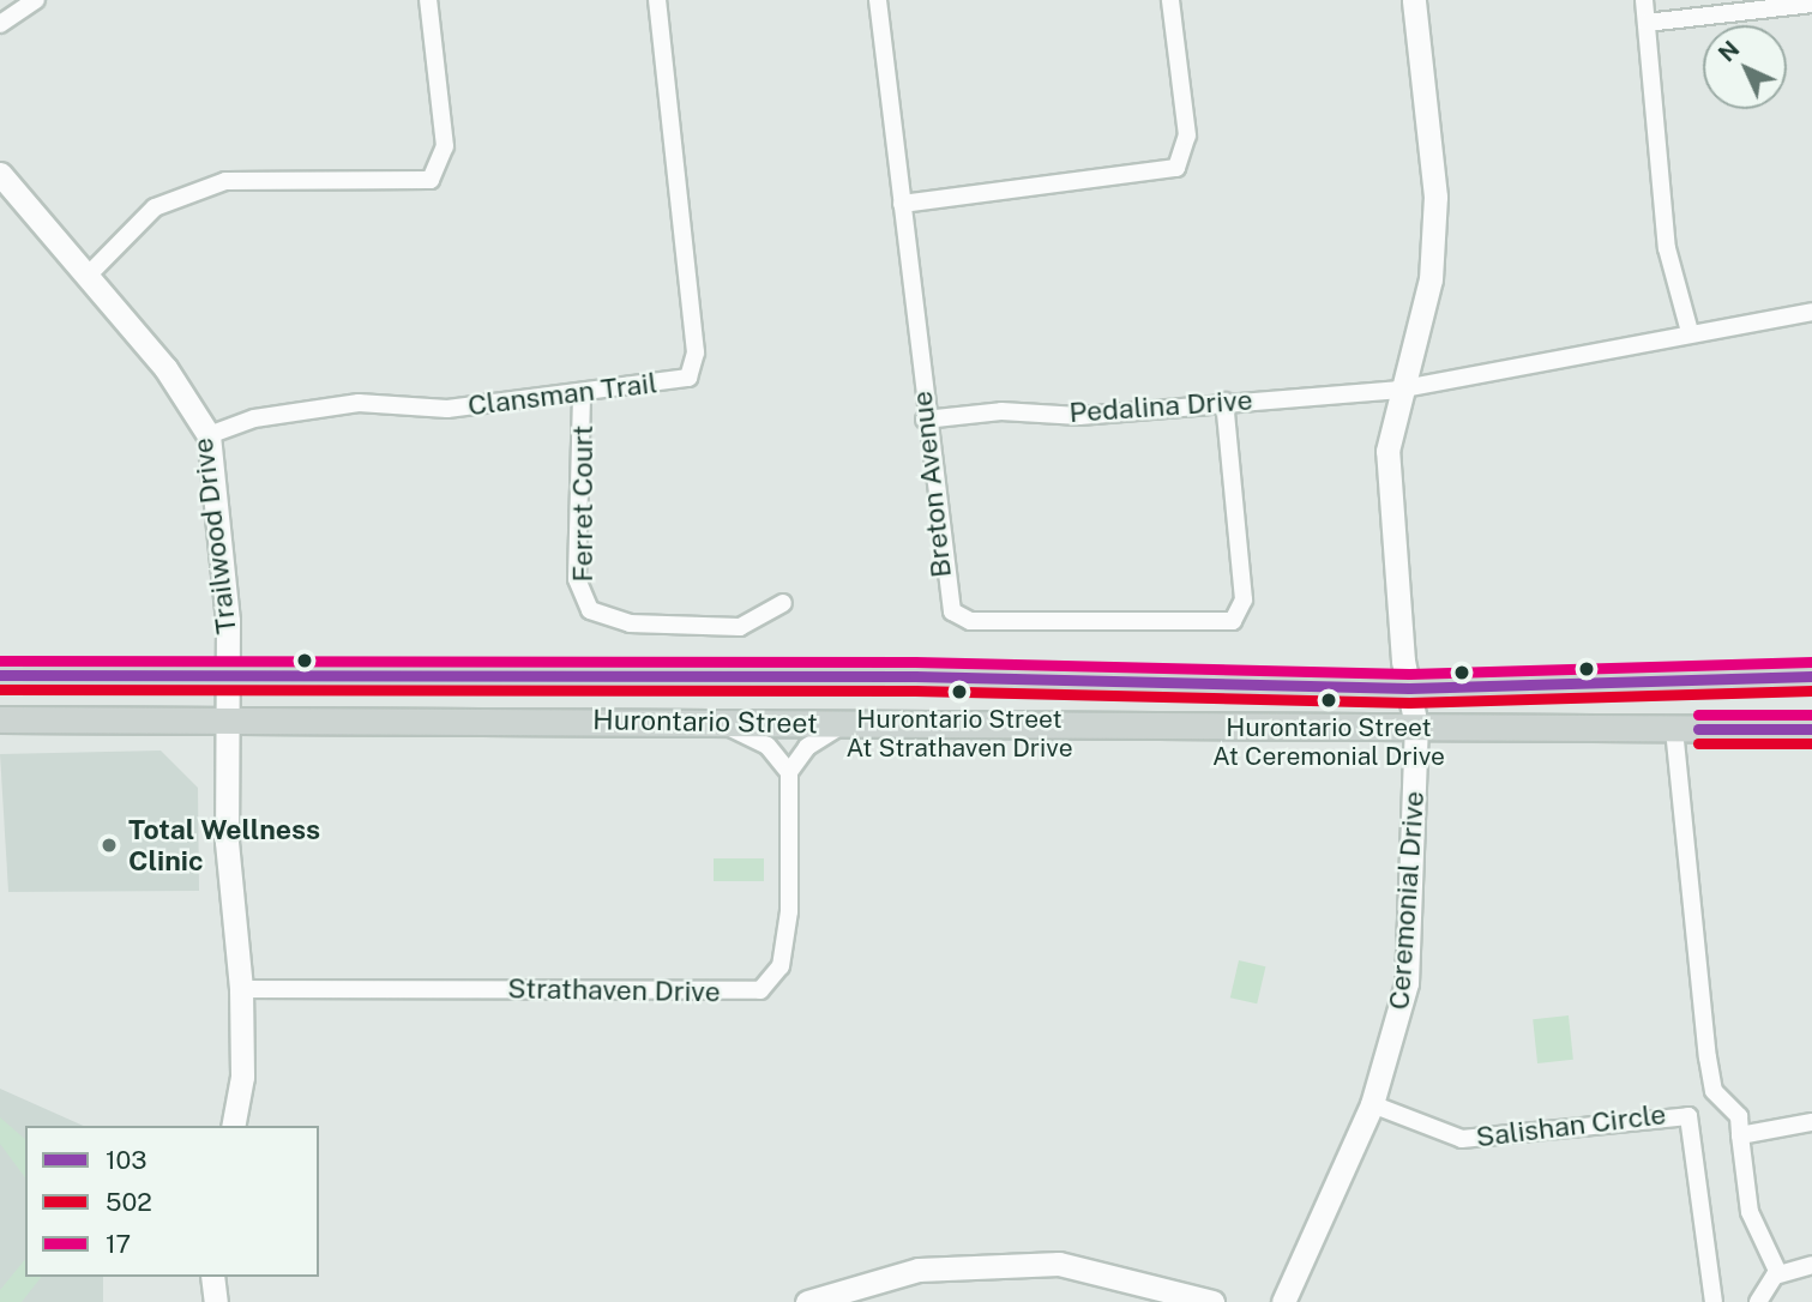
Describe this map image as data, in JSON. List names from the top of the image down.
{
  "streets": {
    "main road": ["Hurontario Street"],
    "street": [
      "Clansman Trail",
      "Pedalina Drive",
      "Breton Avenue",
      "Ferret Court",
      "Trailwood Drive",
      "Ceremonial Drive",
      "Strathaven Drive",
      "Salishan Circle"
    ]
  },
  "crossings": [
    ["Clansman Trail", "Ferret Court"],
    ["Clansman Trail", "Trailwood Drive"],
    ["Pedalina Drive", "Breton Avenue"],
    ["Pedalina Drive", "Ceremonial Drive"],
    ["Trailwood Drive", "Hurontario Street"],
    ["Trailwood Drive", "Strathaven Drive"],
    ["Hurontario Street", "Ceremonial Drive"],
    ["Ceremonial Drive", "Salishan Circle"]
  ],
  "places": ["Hurontario Street At Strathaven Drive", "Hurontario Street At Ceremonial Drive", "Total Wellness Clinic"],
  "lines": ["transit line 17", "transit line 103", "transit line 502"],
  "legend": ["103", "502", "17"],
  "north": "top left"
}
